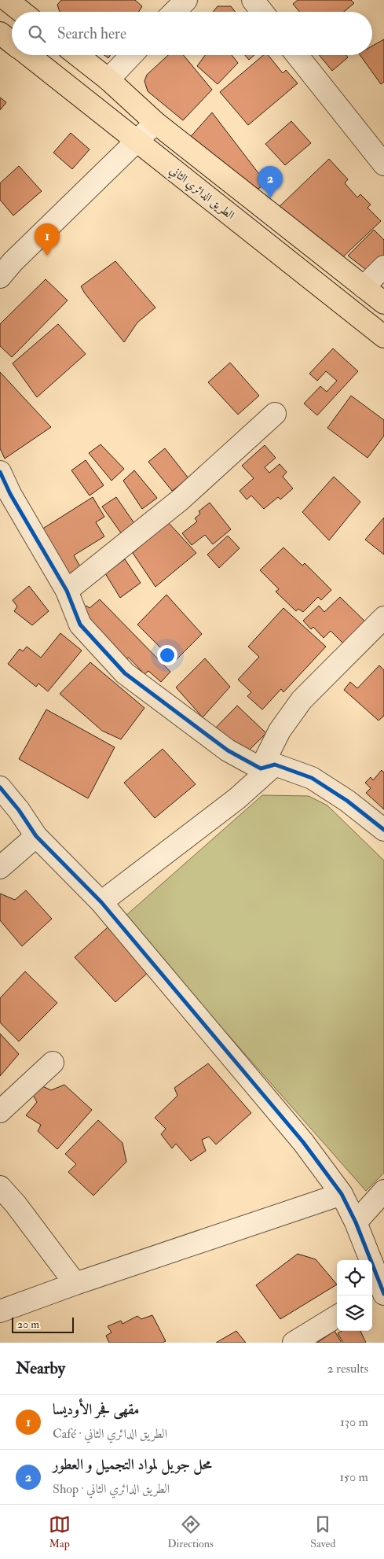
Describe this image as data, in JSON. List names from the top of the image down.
{
  "streets": {
    "main road": ["الطريق الدائري الثاني"]
  },
  "scale_bar": "20 m",
  "page": {
    "search": "Search here",
    "pins": ["2", "1"],
    "scale": "20 m",
    "heading": ["Nearby", "2 results"],
    "list": [
      {
        "mark": "1",
        "name": "مقهى فجر الأوديسا",
        "note": "Café · الطريق الدائري الثاني",
        "value": "130 m"
      },
      {
        "mark": "2",
        "name": "محل جويل لمواد التجميل و العطور",
        "note": "Shop · الطريق الدائري الثاني",
        "value": "150 m"
      }
    ],
    "nav": ["Map", "Directions", "Saved"]
  }
}
